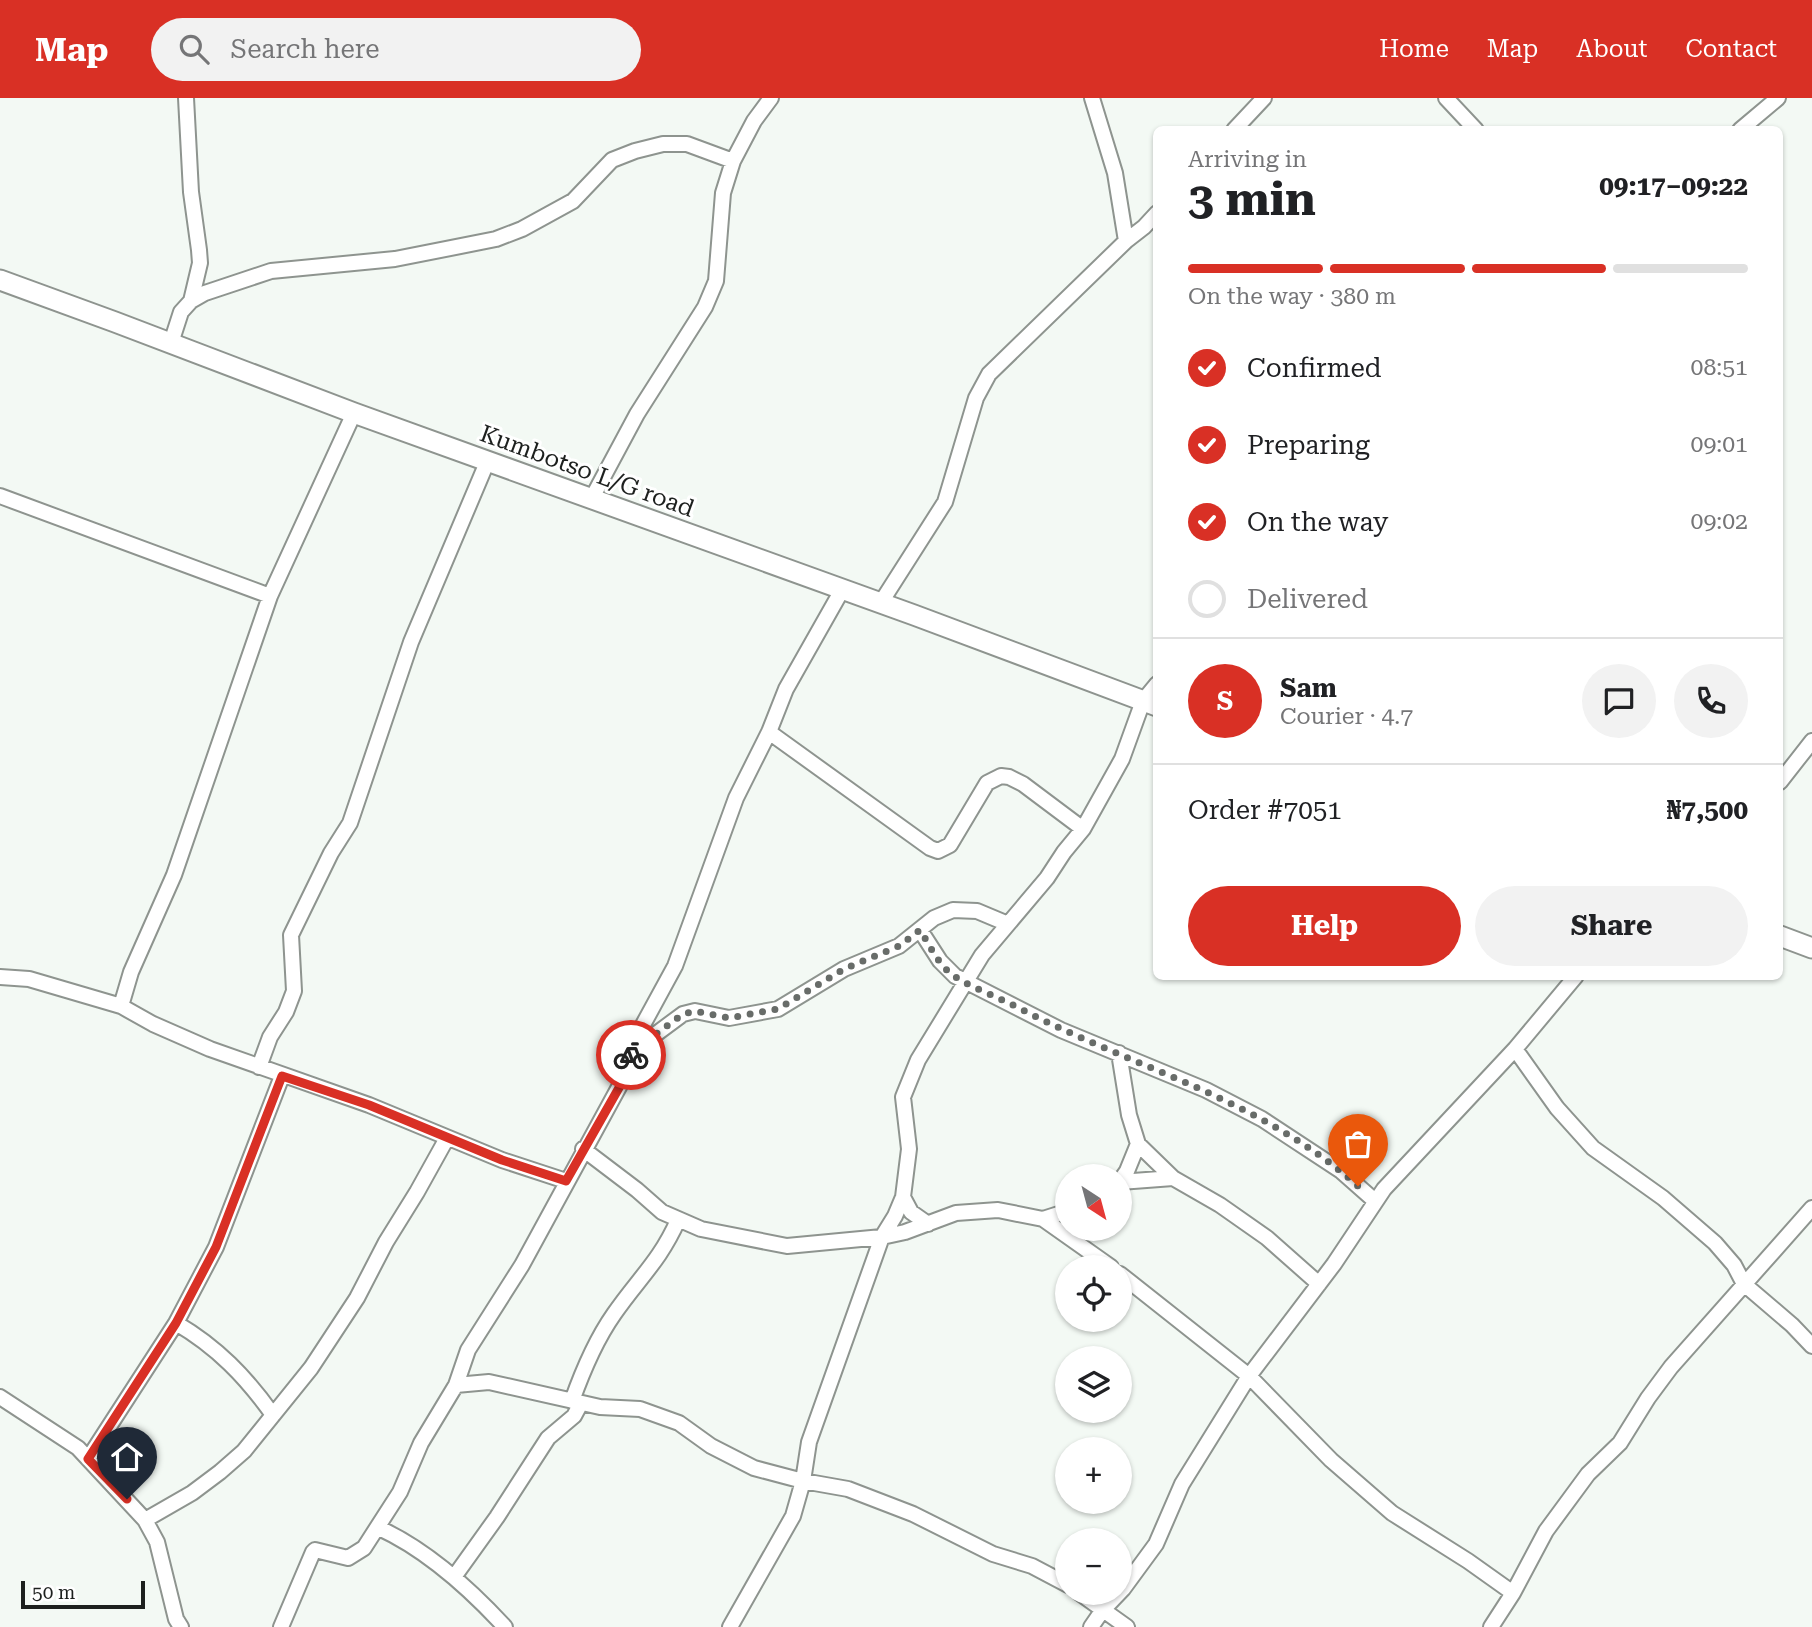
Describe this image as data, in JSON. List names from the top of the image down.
{
  "streets": {
    "main road": ["Kumbotso L/G road"]
  },
  "scale_bar": "50 m",
  "north": "bottom right",
  "page": {
    "header": "Map",
    "search": "Search here",
    "nav": [
      "Home",
      "Map",
      "About",
      "Contact"
    ],
    "heading": ["3 min", "Arriving in", "09:17–09:22"],
    "panel": [
      "Sam",
      "Courier · 4.7",
      "Order #7051",
      "₦7,500"
    ],
    "bar": "On the way · 380 m",
    "list": [
      ["Confirmed", "08:51"],
      ["Preparing", "09:01"],
      ["On the way", "09:02"],
      "Delivered"
    ],
    "round": "S",
    "buttons": ["Help", "Share"],
    "map_buttons": ["+", "−"],
    "scale": "50 m"
  }
}
